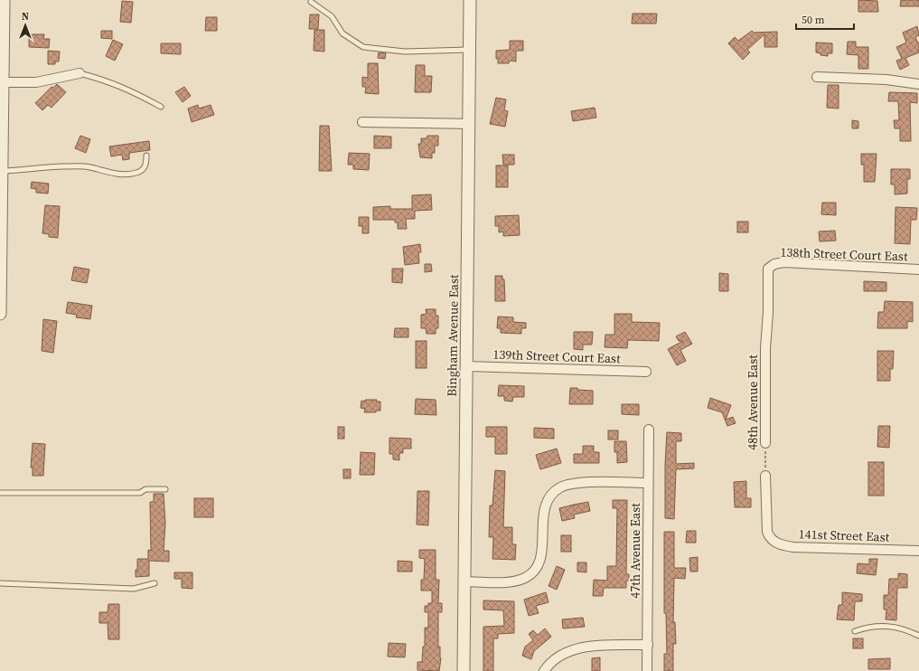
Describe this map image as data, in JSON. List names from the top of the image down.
{
  "streets": {
    "street": [
      "138th Street Court East",
      "Bingham Avenue East",
      "139th Street Court East",
      "48th Avenue East",
      "141st Street East",
      "47th Avenue East"
    ]
  },
  "crossings": [
    ["138th Street Court East", "48th Avenue East"],
    ["Bingham Avenue East", "139th Street Court East"],
    ["48th Avenue East", "141st Street East"]
  ],
  "scale_bar": "50 m",
  "north": "top"
}
